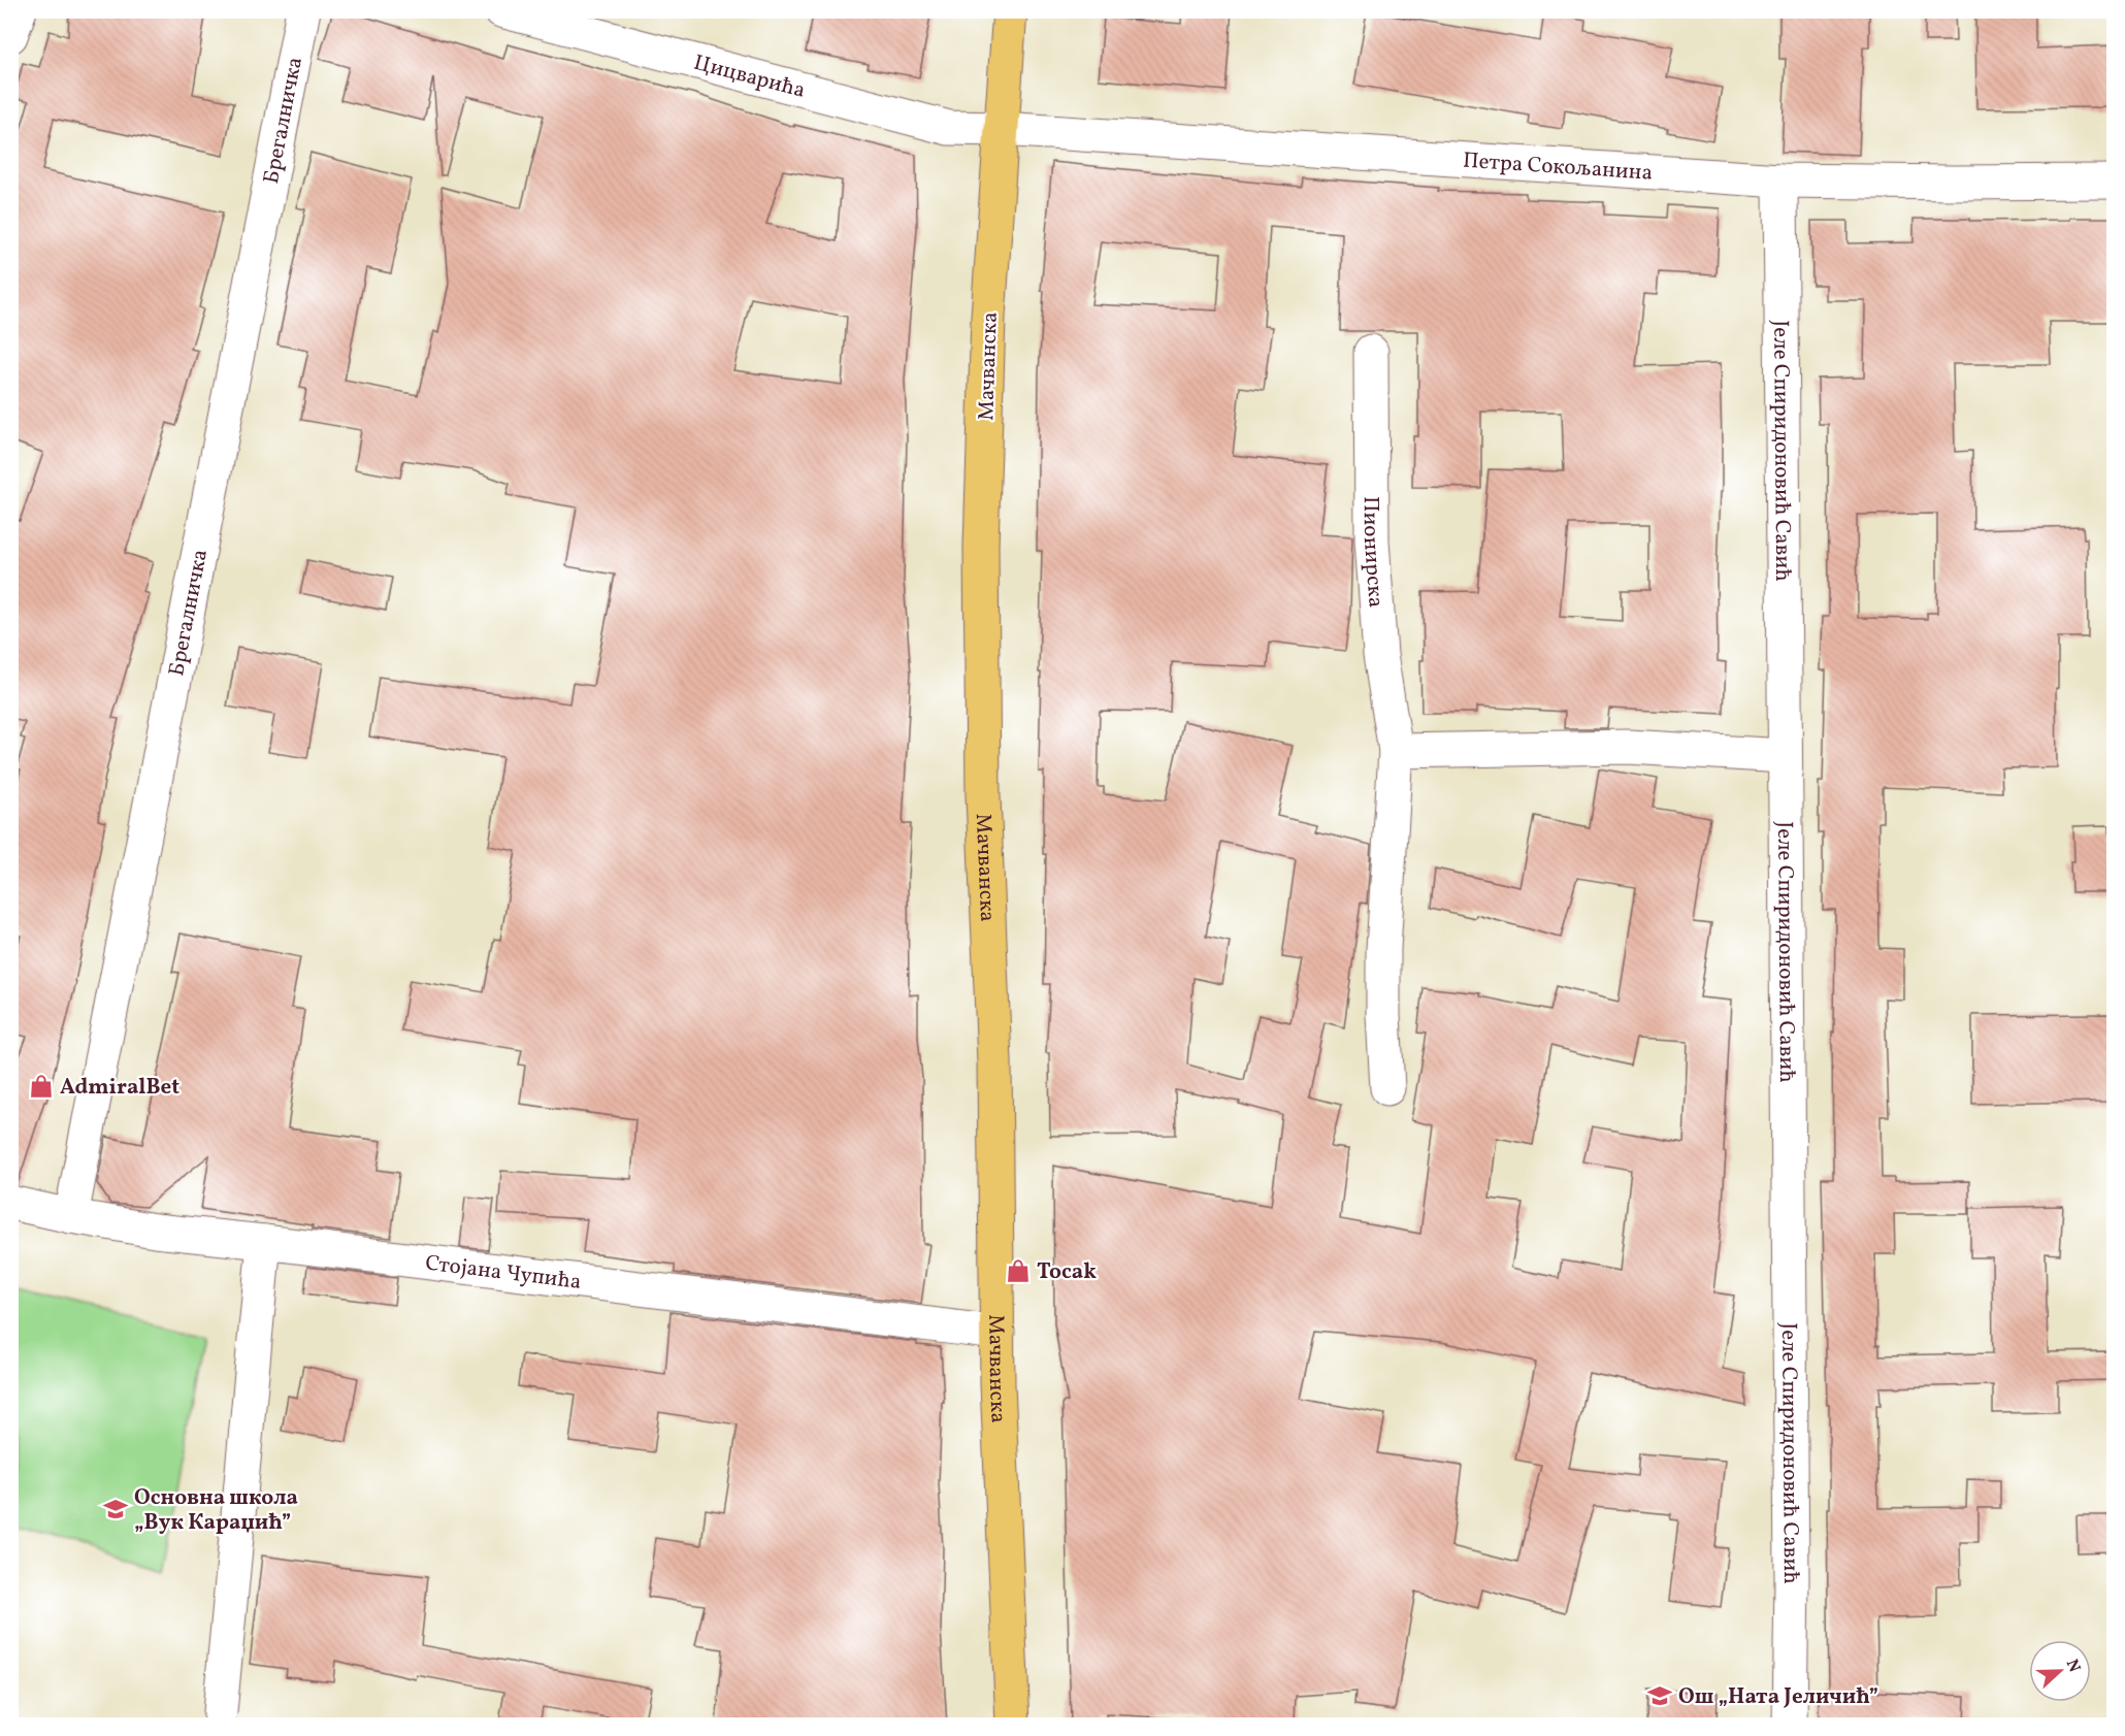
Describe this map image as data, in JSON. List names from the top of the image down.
{
  "streets": {
    "main road": ["Мачванска"],
    "street": [
      "Цицварића",
      "Брегалничка",
      "Петра Сокољанина",
      "Јеле Спиридоновић Савић",
      "Пионирска",
      "Стојана Чупића"
    ]
  },
  "crossings": [
    ["Цицварића", "Петра Сокољанина"],
    ["Цицварића", "Мачванска"],
    ["Брегалничка", "Стојана Чупића"],
    ["Петра Сокољанина", "Мачванска"],
    ["Петра Сокољанина", "Јеле Спиридоновић Савић"],
    ["Мачванска", "Стојана Чупића"]
  ],
  "places": {
    "shop": ["AdmiralBet", "Tocak"],
    "school or university": ["Основна школа „Вук Караџић”", "Ош „Ната Јеличић”"]
  },
  "north": "right"
}
